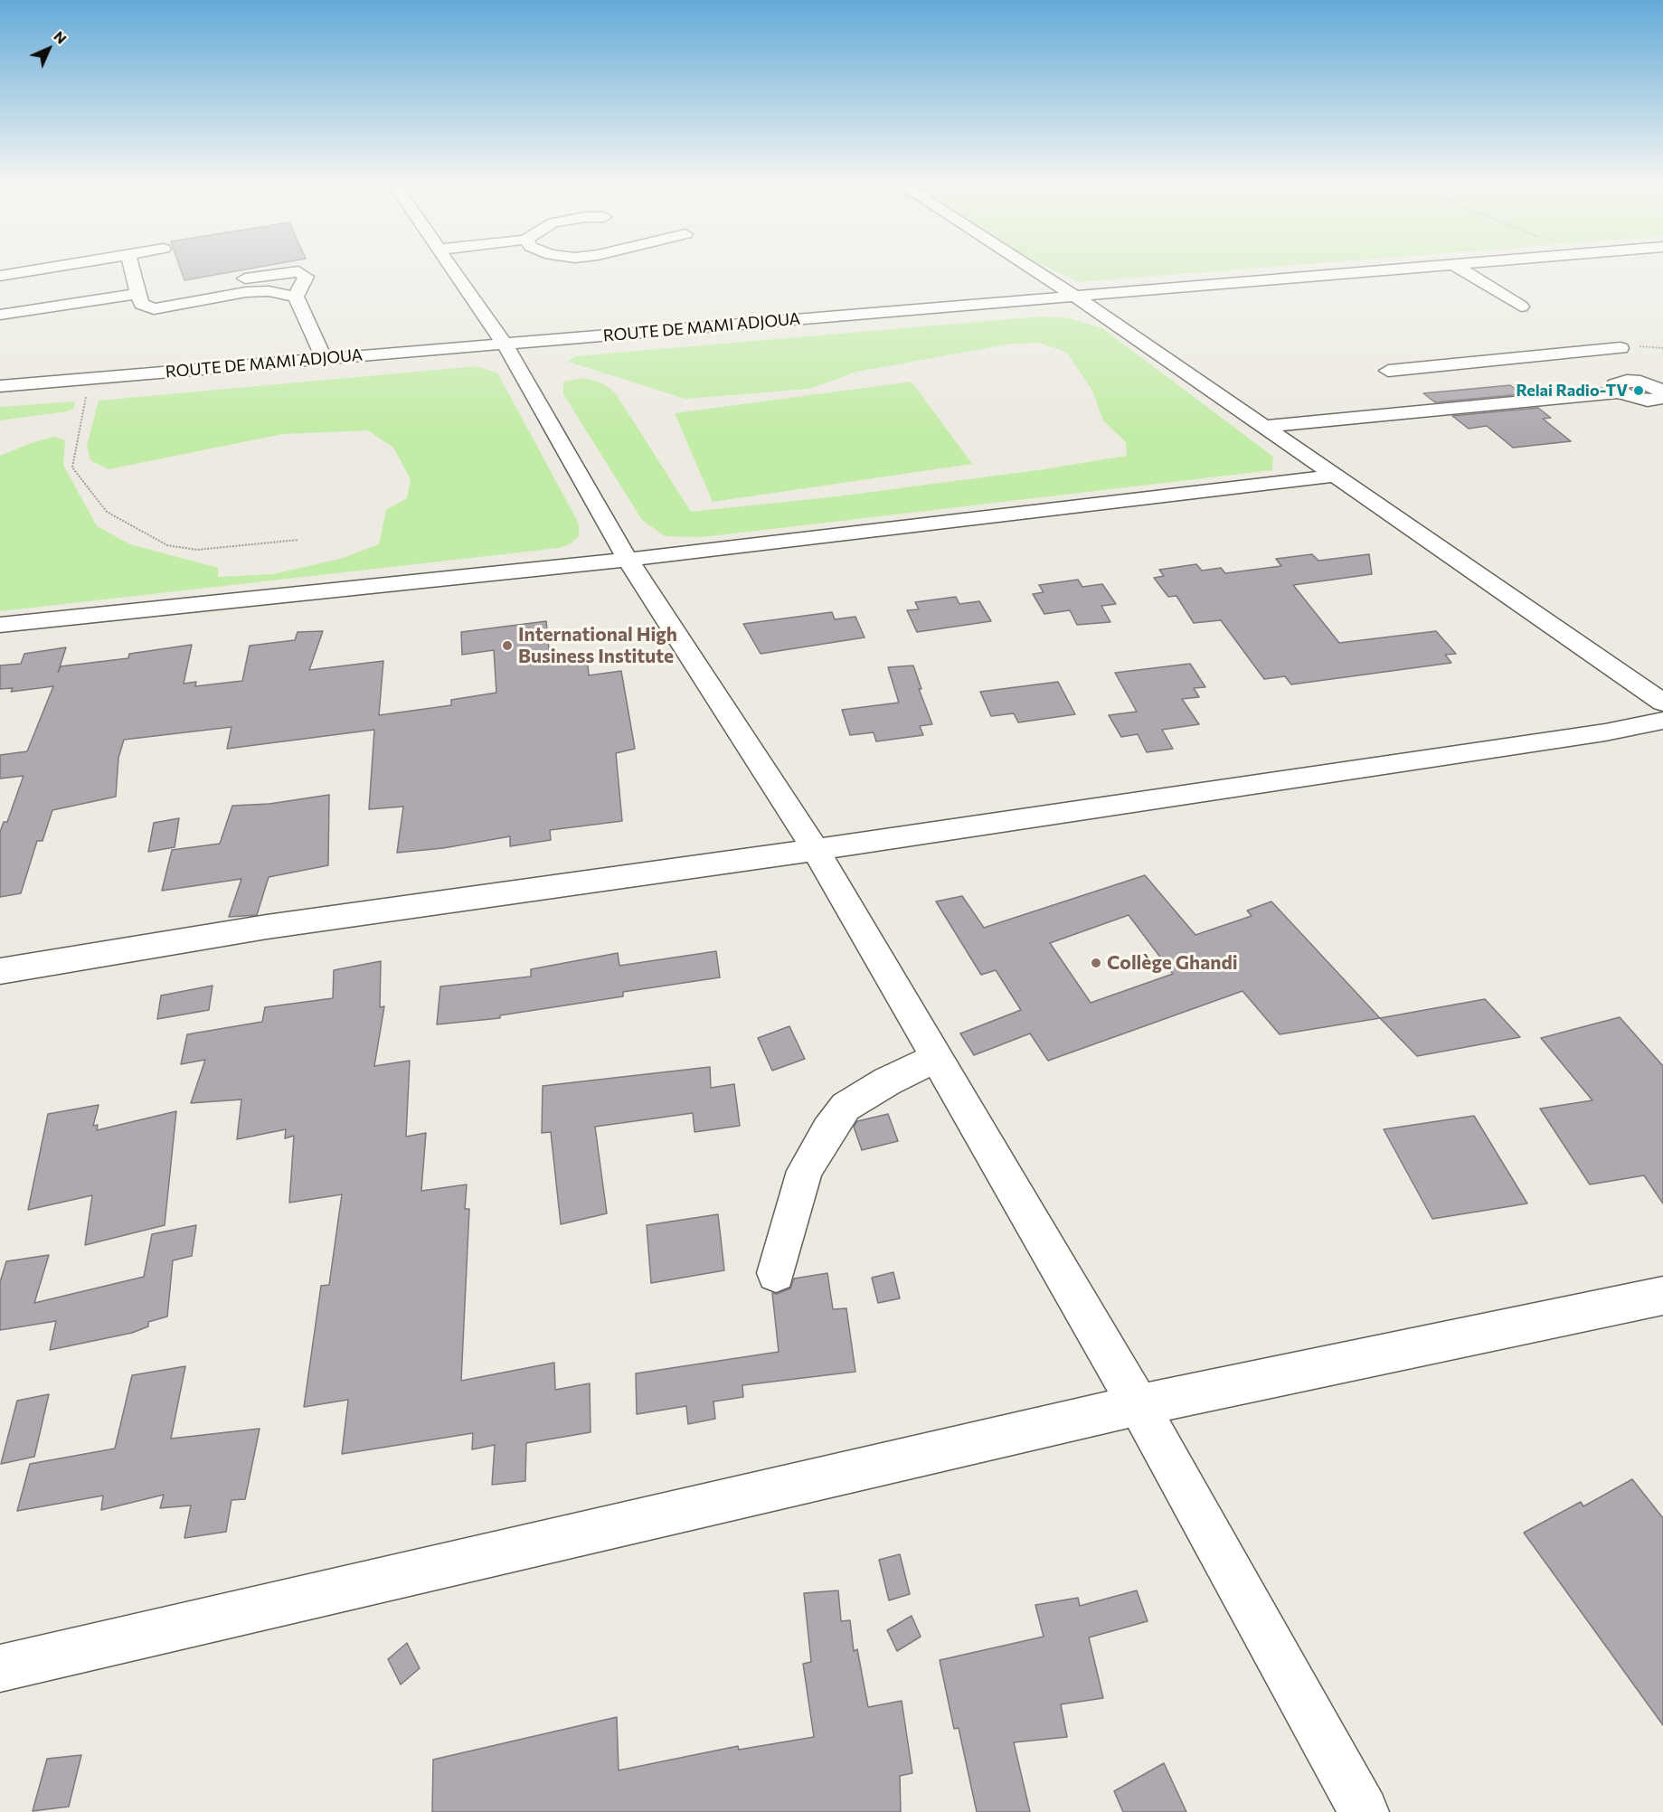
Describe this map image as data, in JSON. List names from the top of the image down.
{
  "streets": {
    "street": ["ROUTE DE MAMI ADJOUA"]
  },
  "places": ["Relai Radio-TV", "International High Business Institute", "Collège Ghandi"],
  "north": "top right"
}
